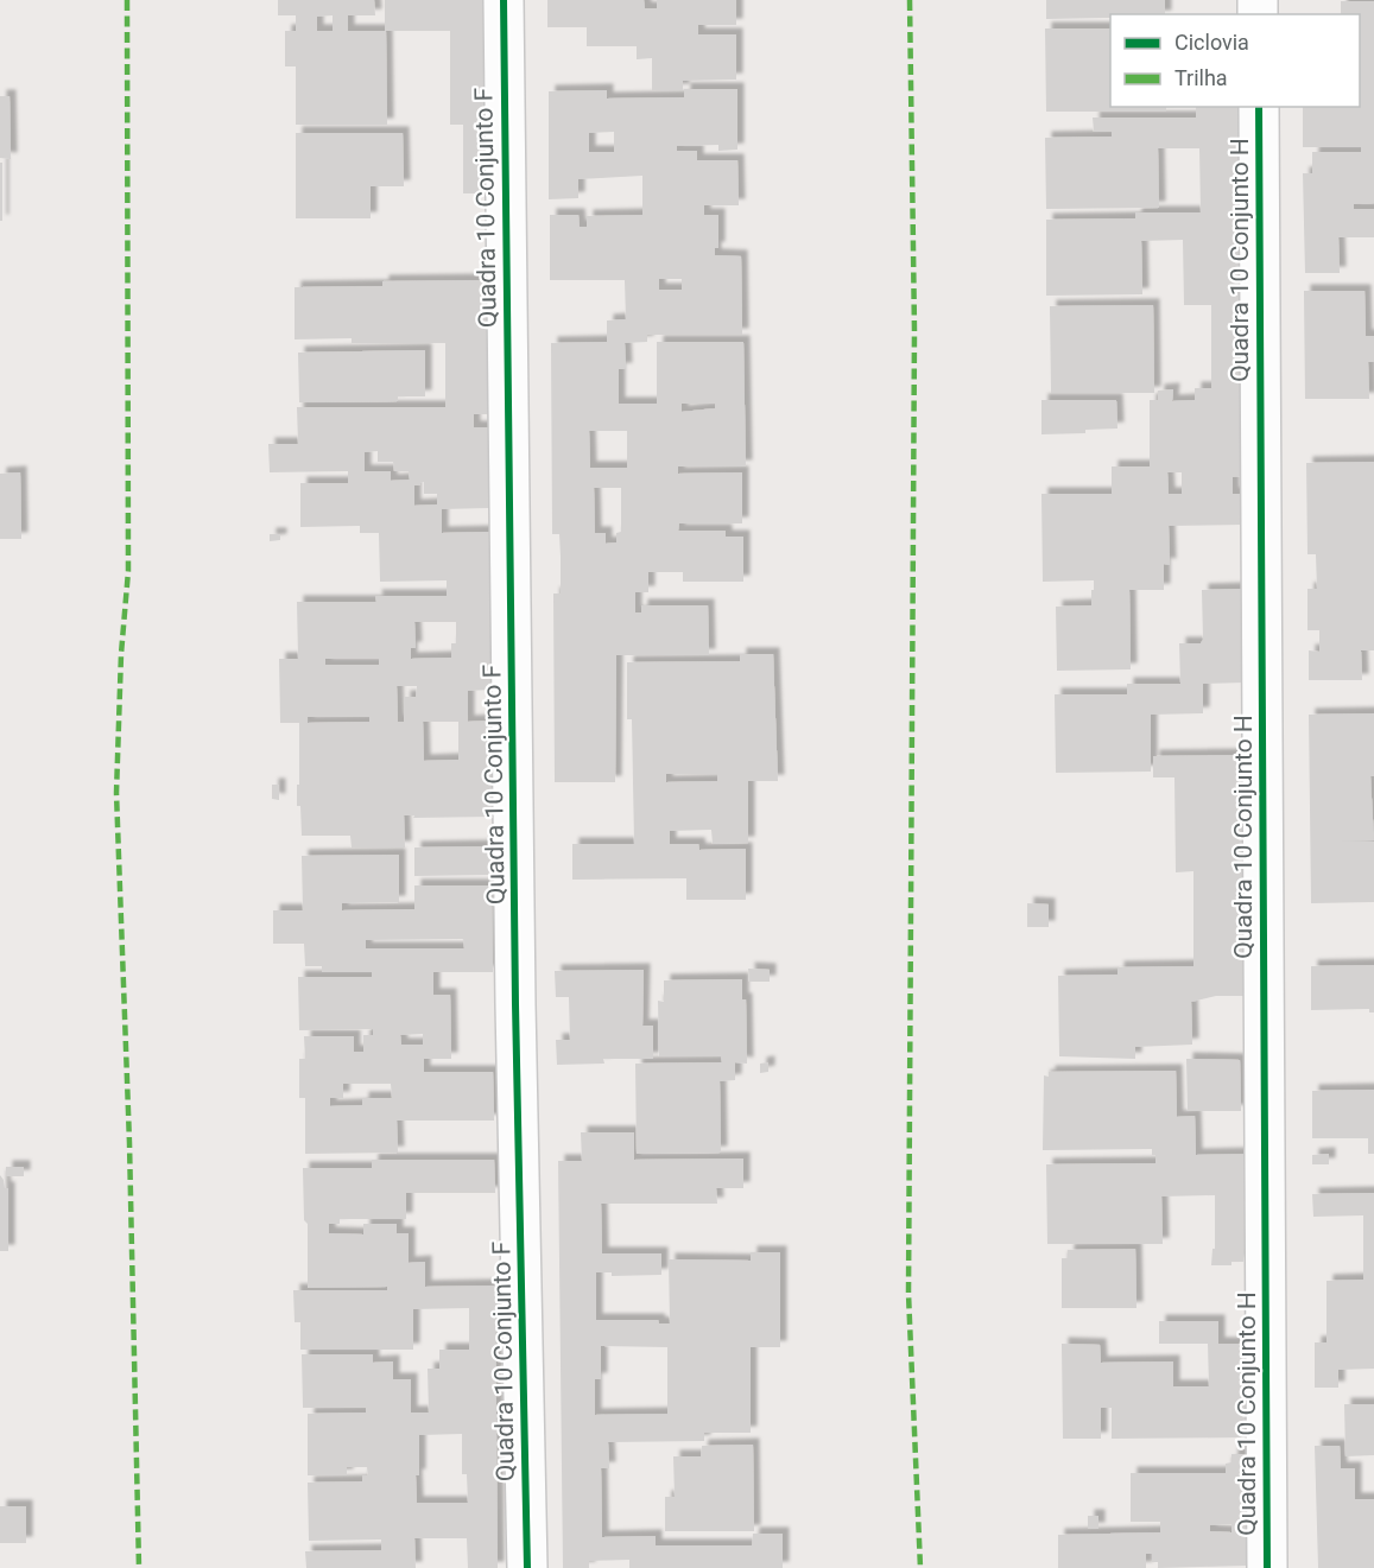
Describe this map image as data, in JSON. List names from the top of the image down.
{
  "streets": {
    "street": ["Quadra 10 Conjunto F", "Quadra 10 Conjunto H"]
  },
  "legend": ["Ciclovia", "Trilha"]
}
